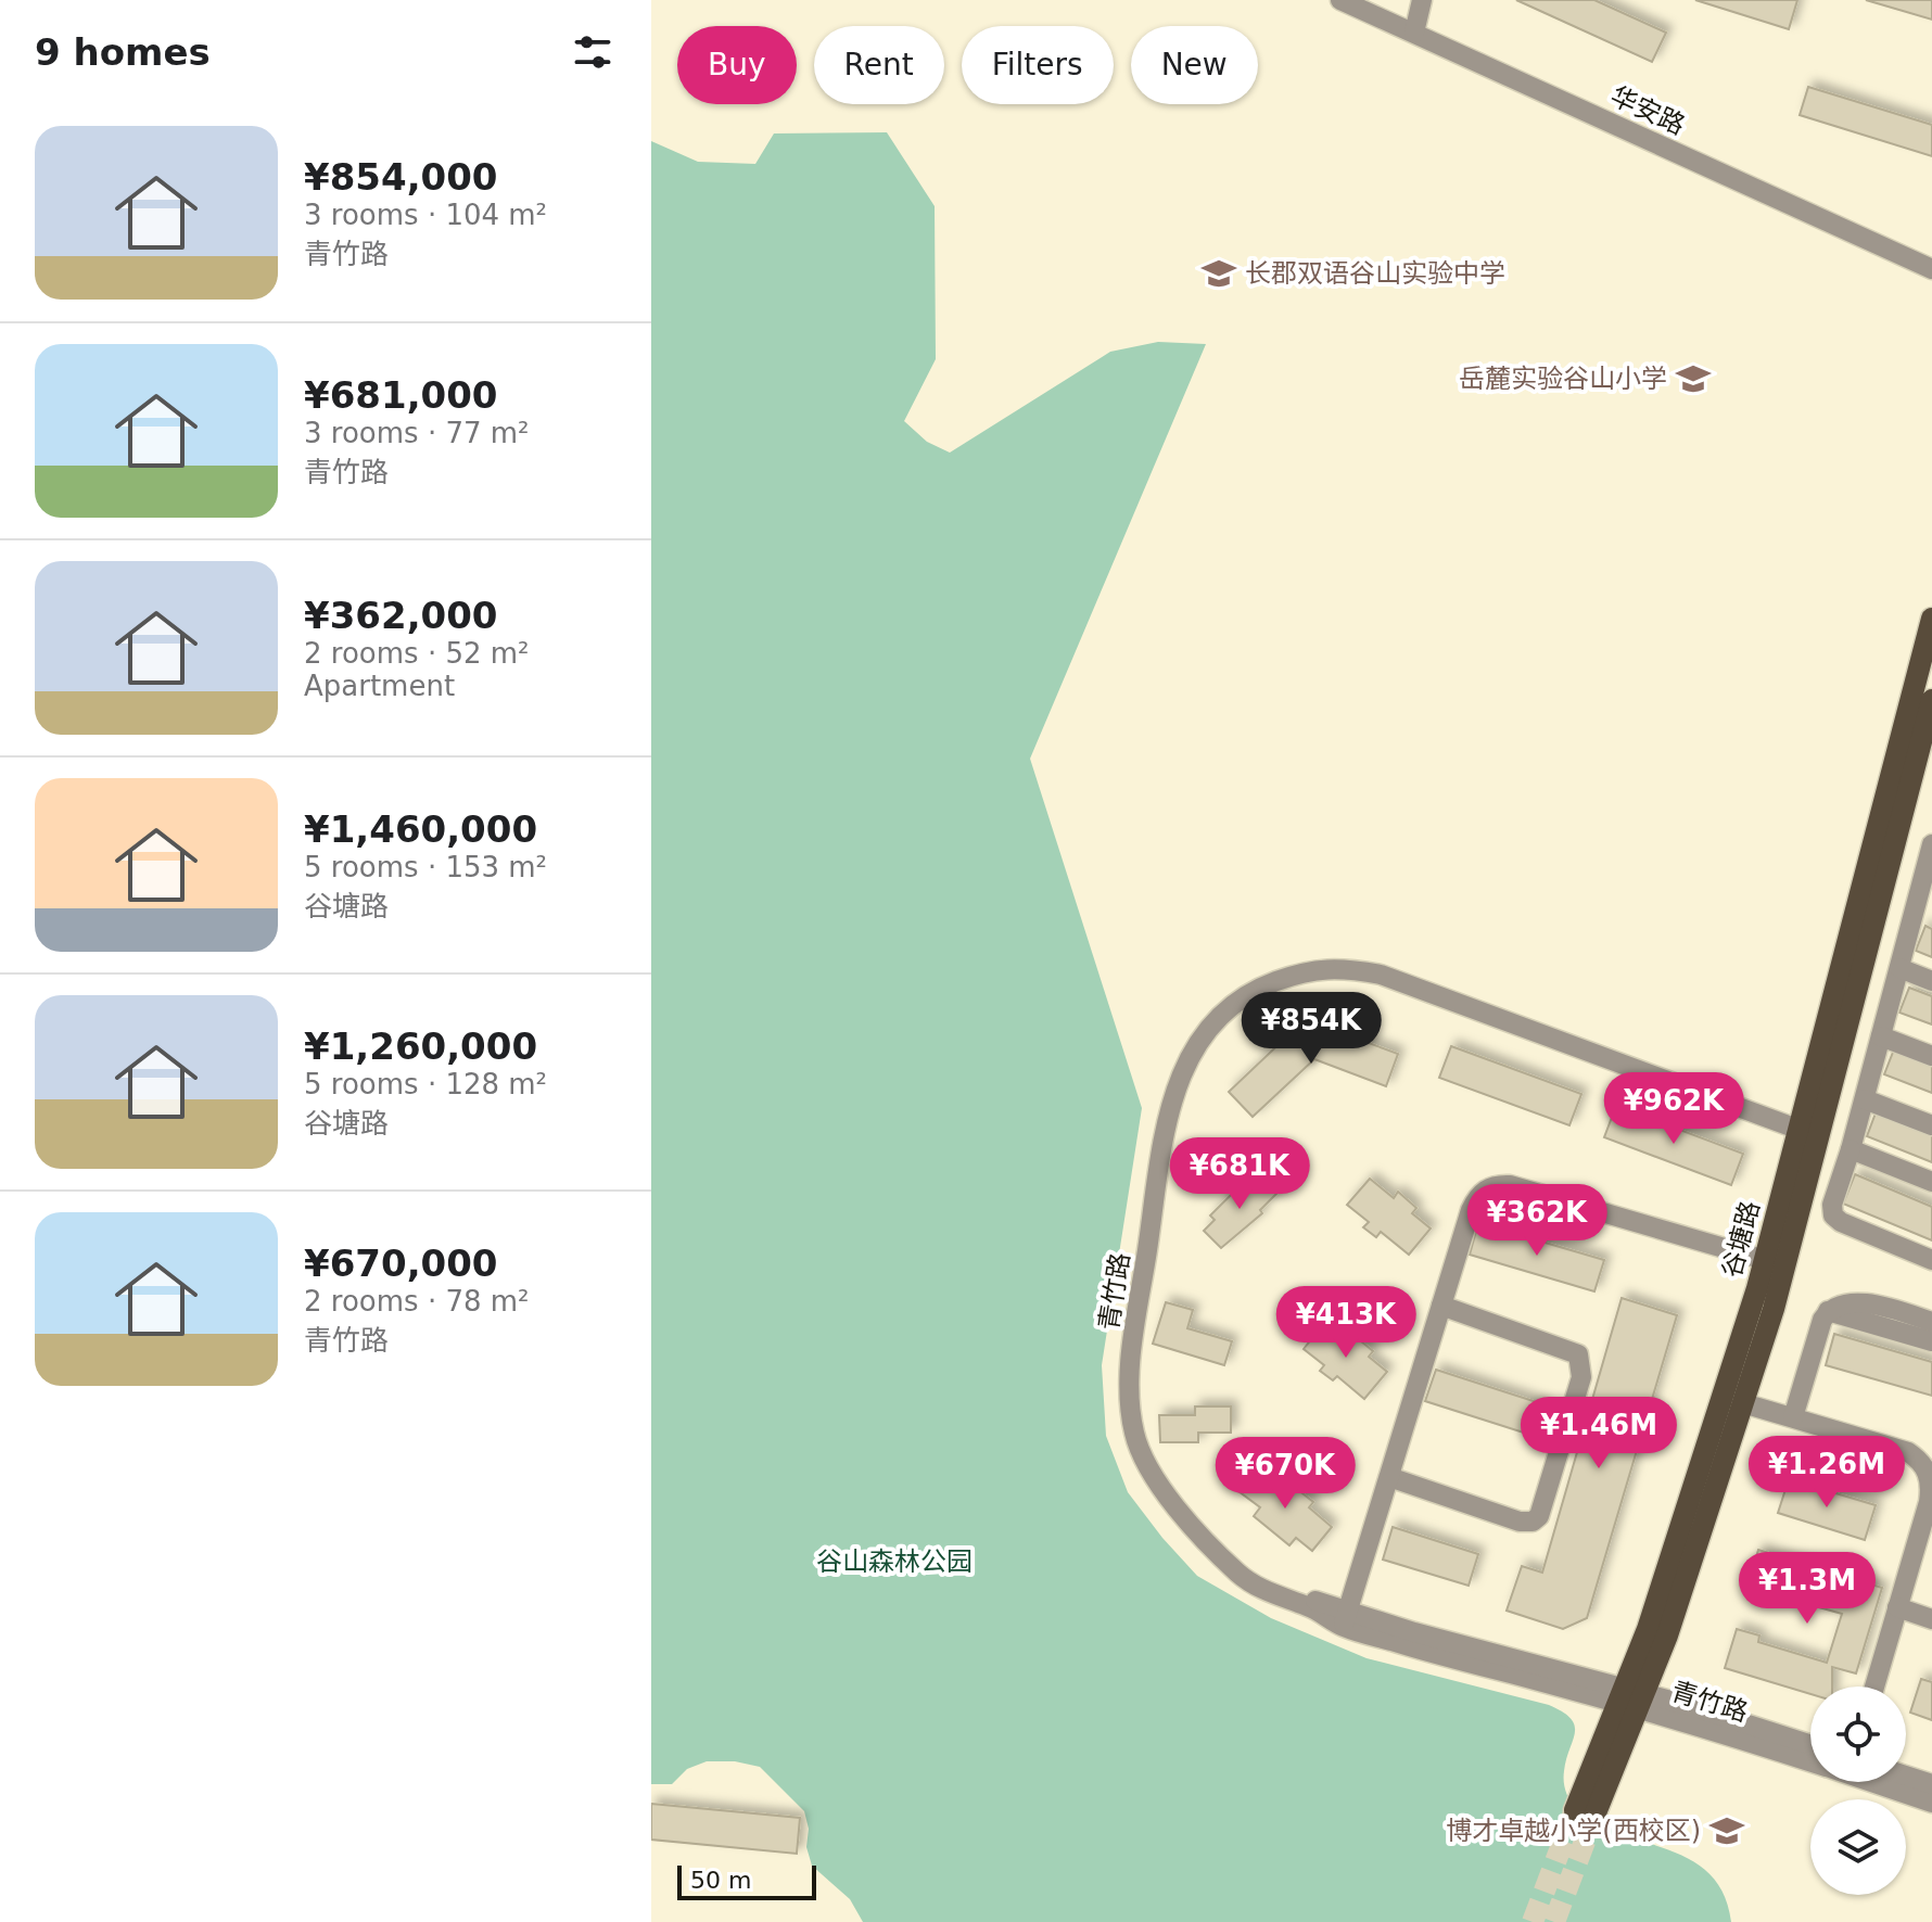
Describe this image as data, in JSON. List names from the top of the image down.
{
  "streets": {
    "main road": ["谷塘路"],
    "street": ["华安路", "青竹路"]
  },
  "crossings": [
    ["谷塘路", "青竹路"]
  ],
  "parks": ["谷山森林公园"],
  "places": {
    "school or university": ["长郡双语谷山实验中学", "岳麓实验谷山小学", "博才卓越小学(西校区)"]
  },
  "scale_bar": "50 m",
  "page": {
    "heading": "9 homes",
    "chip": [
      "Buy",
      "Rent",
      "Filters",
      "New"
    ],
    "list": [
      {
        "name": "¥854,000",
        "note": "3 rooms · 104 m² · 青竹路"
      },
      {
        "name": "¥681,000",
        "note": "3 rooms · 77 m² · 青竹路"
      },
      {
        "name": "¥362,000",
        "note": "2 rooms · 52 m² · Apartment"
      },
      {
        "name": "¥1,460,000",
        "note": "5 rooms · 153 m² · 谷塘路"
      },
      {
        "name": "¥1,260,000",
        "note": "5 rooms · 128 m² · 谷塘路"
      },
      {
        "name": "¥670,000",
        "note": "2 rooms · 78 m² · 青竹路"
      }
    ],
    "price": [
      "¥854K",
      "¥962K",
      "¥681K",
      "¥362K",
      "¥413K",
      "¥1.46M",
      "¥1.26M",
      "¥670K",
      "¥1.3M"
    ],
    "scale": "50 m"
  }
}
